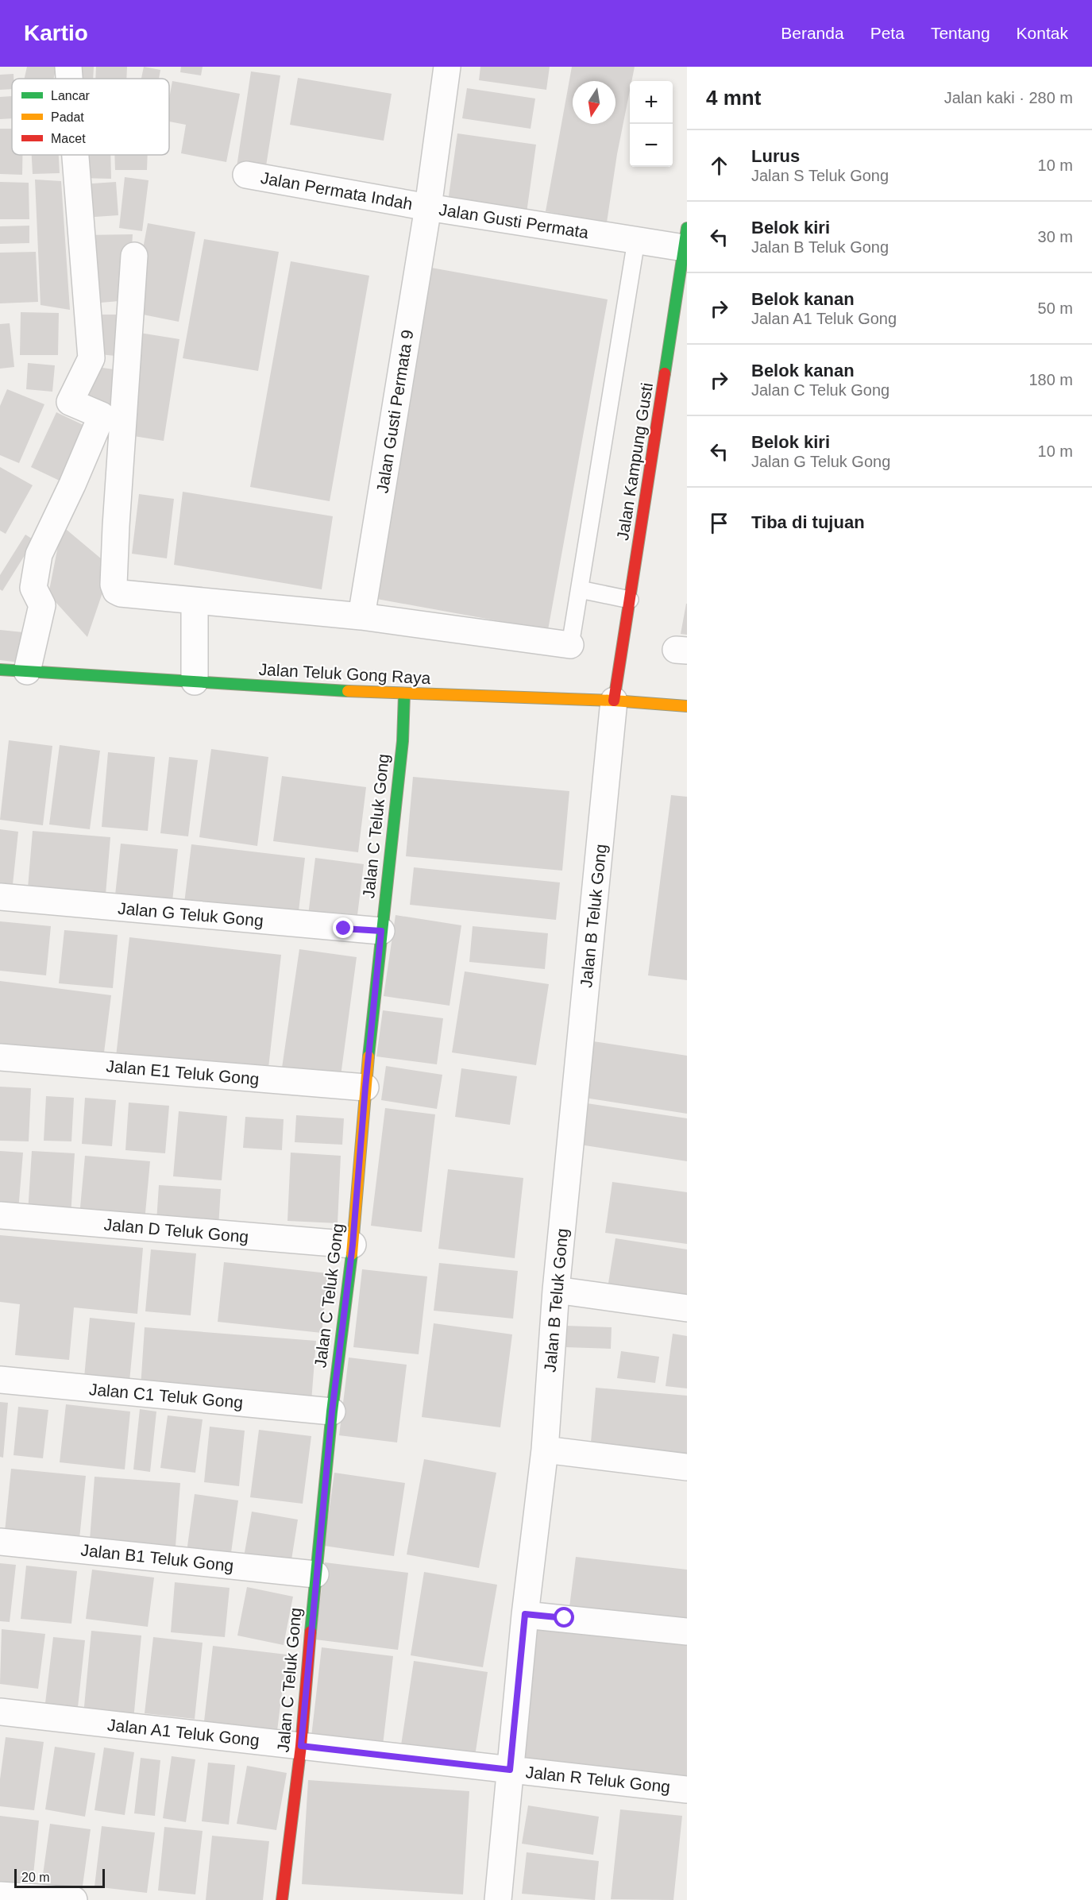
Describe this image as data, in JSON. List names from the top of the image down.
{
  "streets": {
    "street": [
      "Jalan Permata Indah",
      "Jalan Gusti Permata",
      "Jalan Gusti Permata 9",
      "Jalan Kampung Gusti",
      "Jalan Teluk Gong Raya",
      "Jalan C Teluk Gong",
      "Jalan G Teluk Gong",
      "Jalan B Teluk Gong",
      "Jalan E1 Teluk Gong",
      "Jalan D Teluk Gong",
      "Jalan C1 Teluk Gong",
      "Jalan B1 Teluk Gong",
      "Jalan A1 Teluk Gong",
      "Jalan R Teluk Gong"
    ]
  },
  "crossings": [
    ["Jalan Permata Indah", "Jalan Gusti Permata"],
    ["Jalan Permata Indah", "Jalan Gusti Permata 9"],
    ["Jalan Gusti Permata", "Jalan Gusti Permata 9"],
    ["Jalan Gusti Permata", "Jalan Kampung Gusti"],
    ["Jalan Kampung Gusti", "Jalan Teluk Gong Raya"],
    ["Jalan Kampung Gusti", "Jalan B Teluk Gong"],
    ["Jalan Teluk Gong Raya", "Jalan C Teluk Gong"],
    ["Jalan Teluk Gong Raya", "Jalan B Teluk Gong"],
    ["Jalan C Teluk Gong", "Jalan G Teluk Gong"],
    ["Jalan C Teluk Gong", "Jalan E1 Teluk Gong"],
    ["Jalan C Teluk Gong", "Jalan D Teluk Gong"],
    ["Jalan C Teluk Gong", "Jalan C1 Teluk Gong"],
    ["Jalan C Teluk Gong", "Jalan B1 Teluk Gong"],
    ["Jalan C Teluk Gong", "Jalan A1 Teluk Gong"],
    ["Jalan B Teluk Gong", "Jalan A1 Teluk Gong"],
    ["Jalan B Teluk Gong", "Jalan R Teluk Gong"],
    ["Jalan A1 Teluk Gong", "Jalan R Teluk Gong"]
  ],
  "legend": ["Lancar", "Padat", "Macet"],
  "scale_bar": "20 m",
  "north": "bottom",
  "page": {
    "header": "Kartio",
    "nav": [
      "Beranda",
      "Peta",
      "Tentang",
      "Kontak"
    ],
    "heading": ["4 mnt", "Jalan kaki · 280 m"],
    "map_buttons": ["+", "−"],
    "list": [
      ["Lurus", "Jalan S Teluk Gong", "10 m"],
      ["Belok kiri", "Jalan B Teluk Gong", "30 m"],
      ["Belok kanan", "Jalan A1 Teluk Gong", "50 m"],
      ["Belok kanan", "Jalan C Teluk Gong", "180 m"],
      ["Belok kiri", "Jalan G Teluk Gong", "10 m"],
      "Tiba di tujuan"
    ],
    "scale": "20 m"
  }
}
